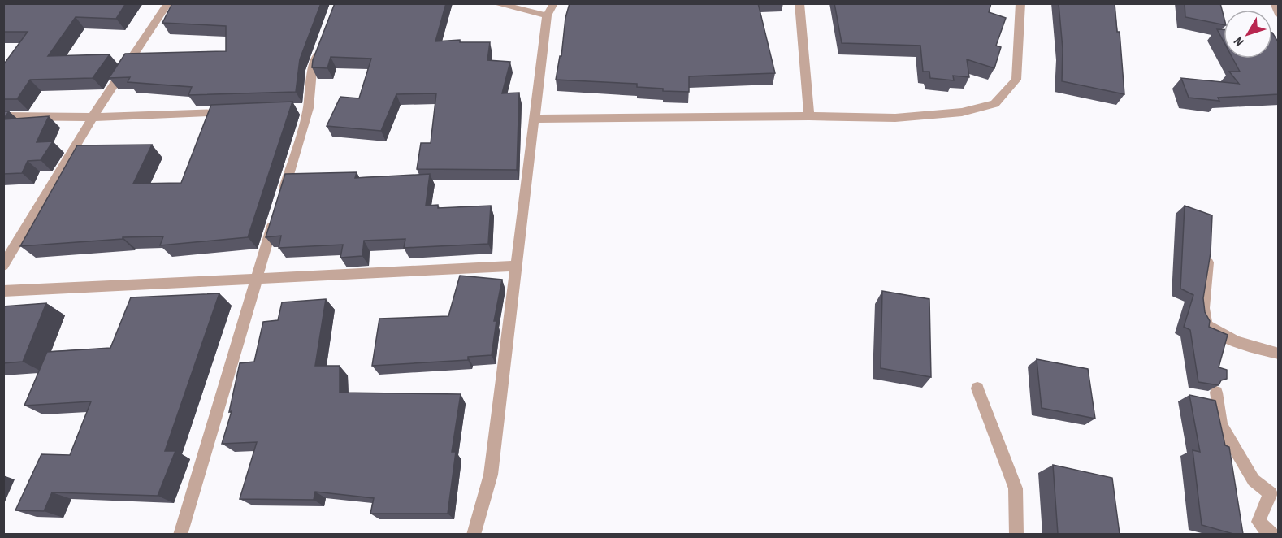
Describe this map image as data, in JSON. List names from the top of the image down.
{
  "north": "bottom left"
}
